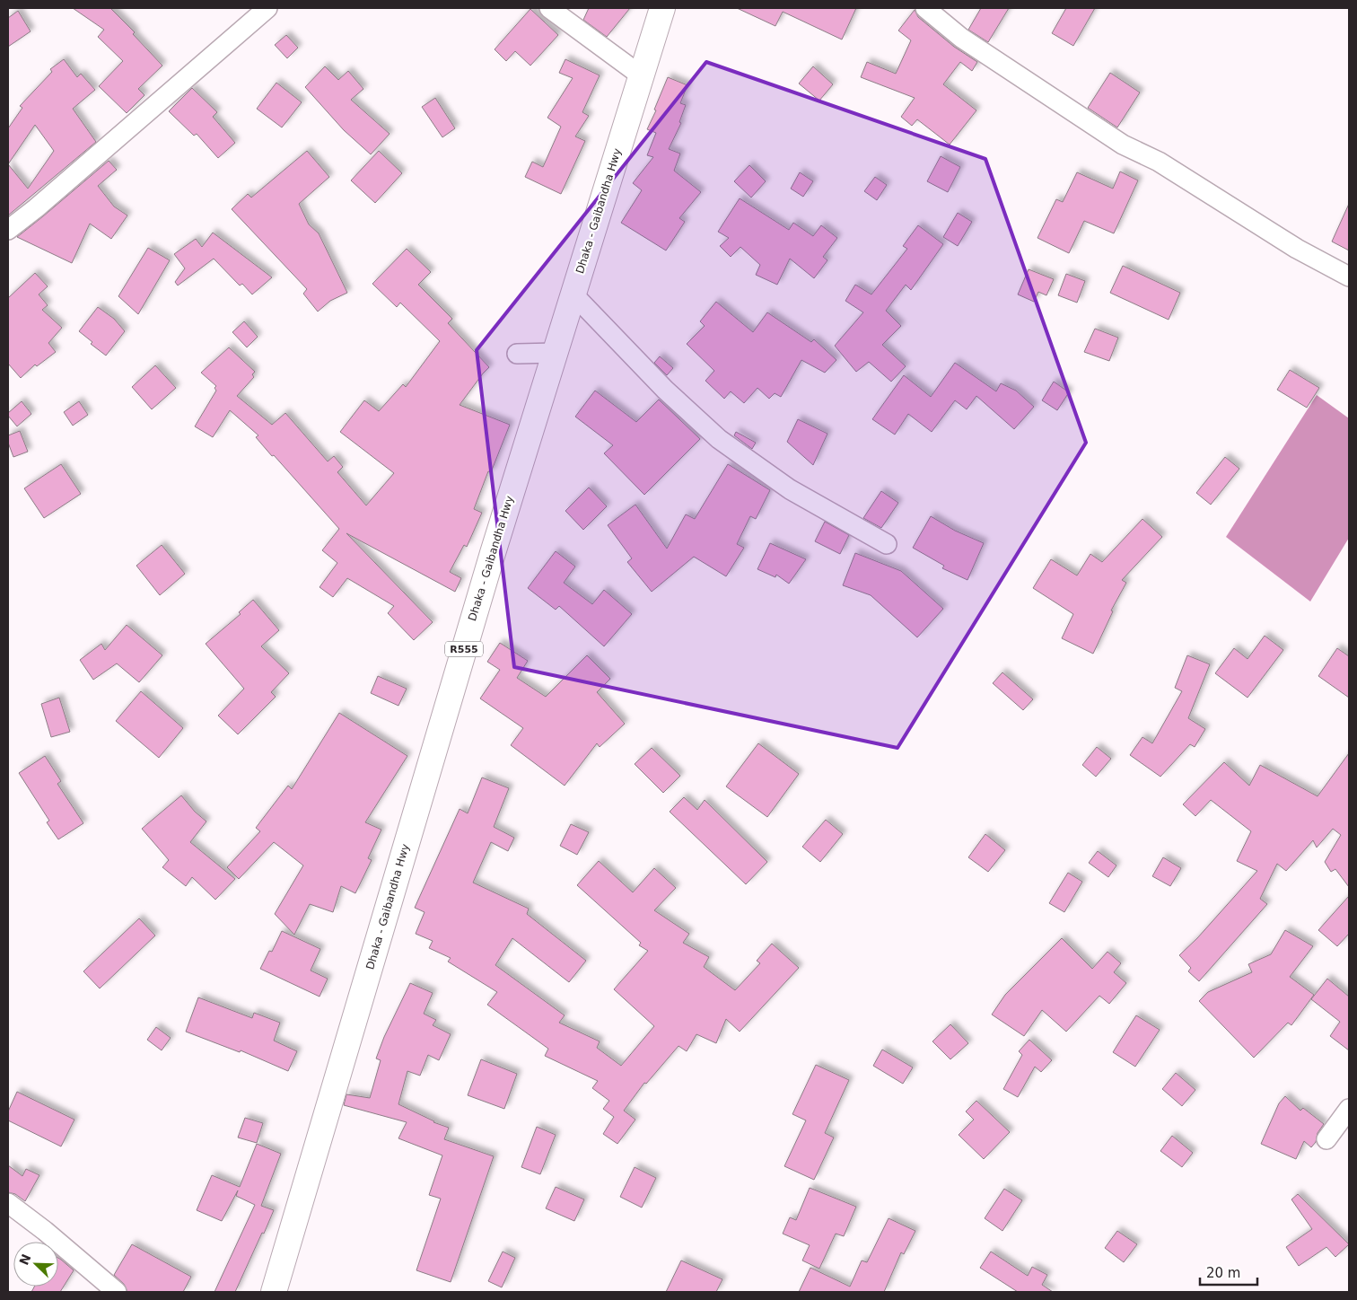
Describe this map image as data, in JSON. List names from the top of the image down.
{
  "streets": {
    "main road": ["Dhaka - Gaibandha Hwy", "R555"]
  },
  "scale_bar": "20 m",
  "north": "top left"
}
